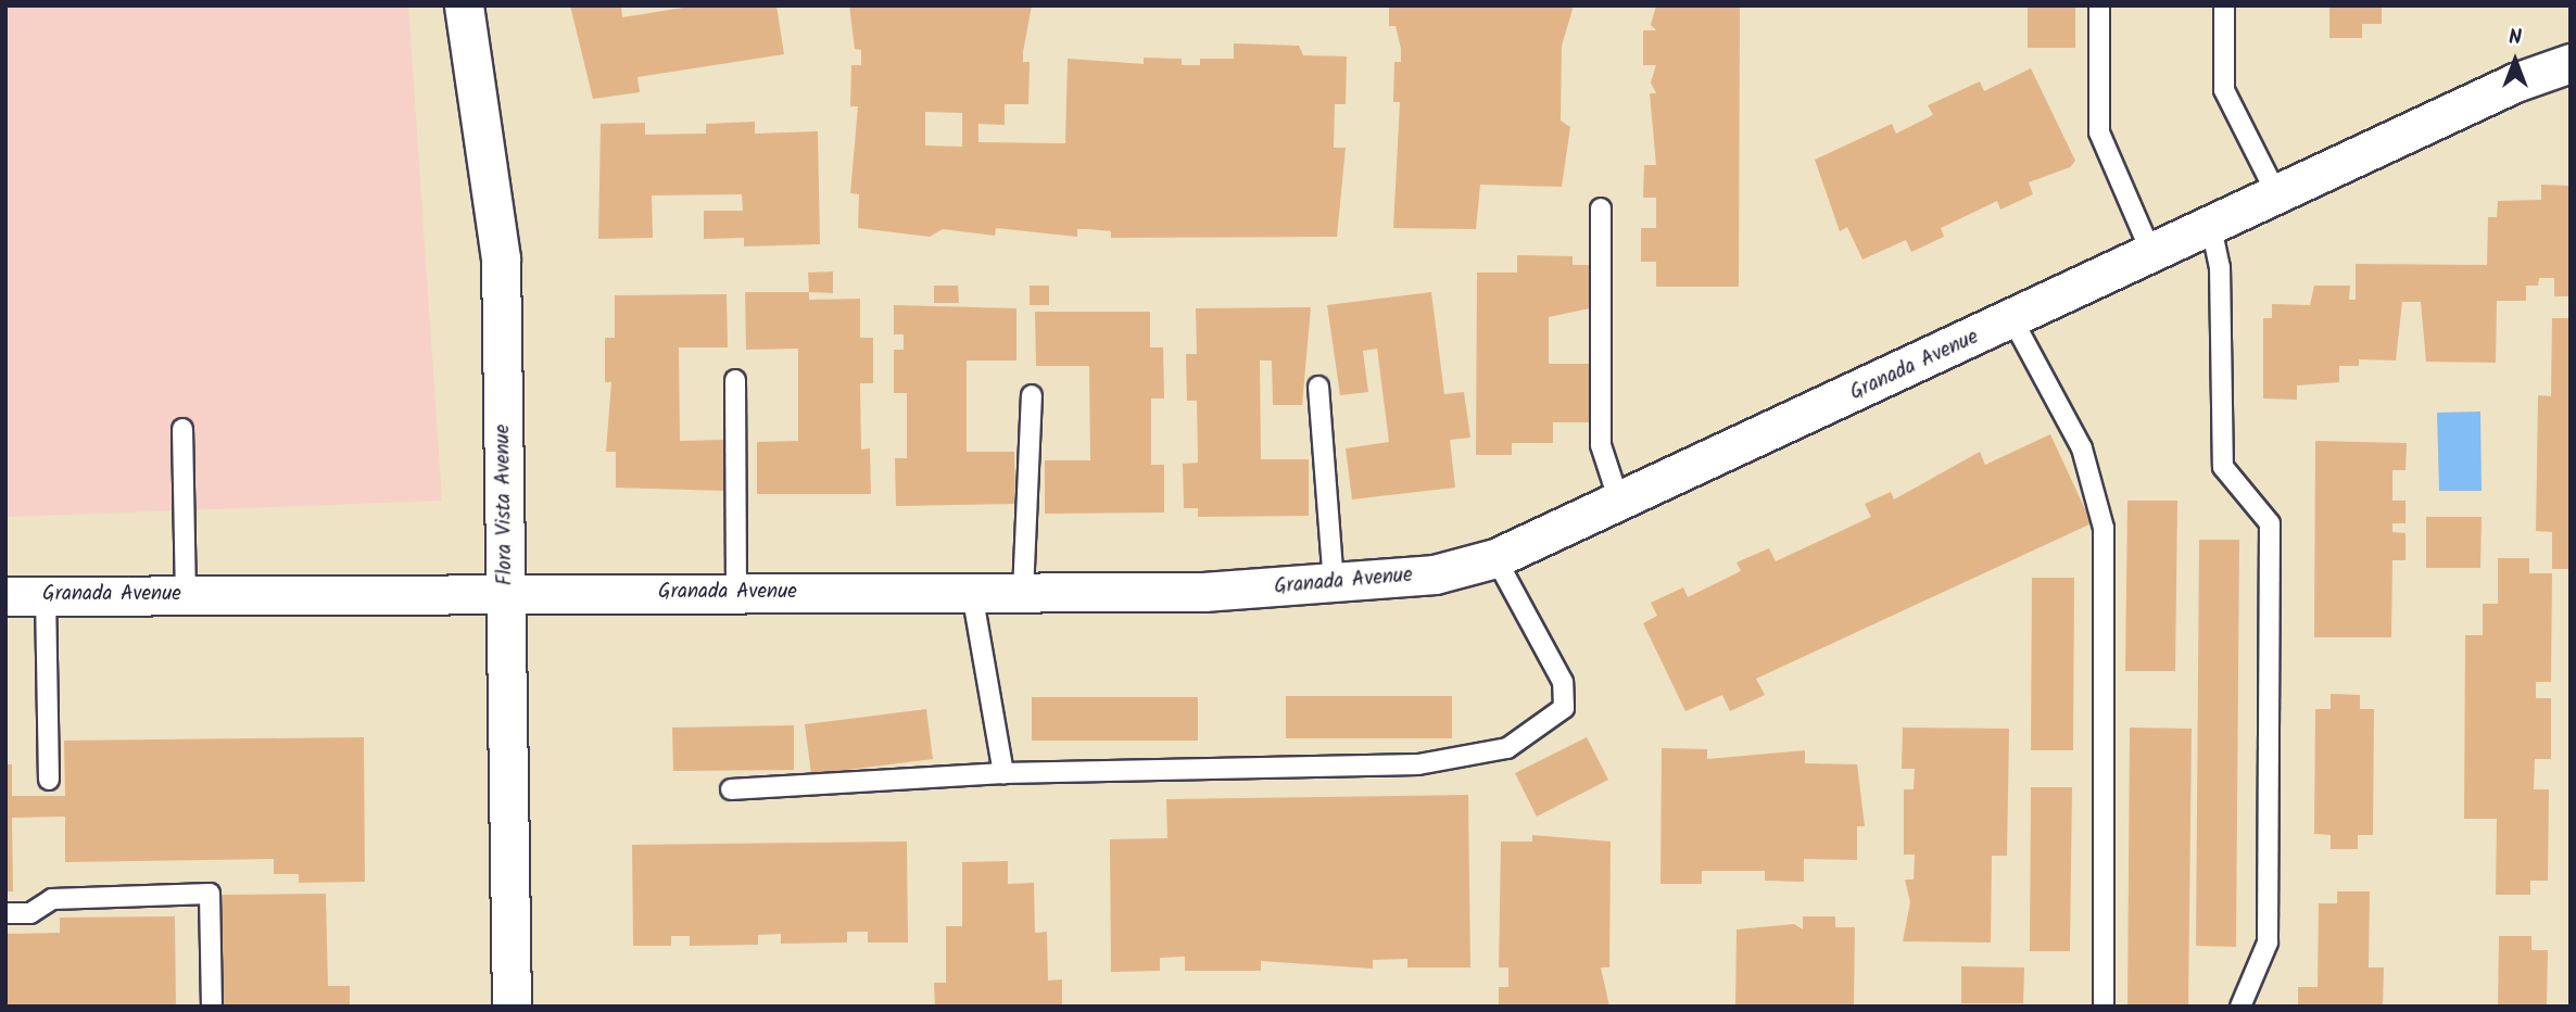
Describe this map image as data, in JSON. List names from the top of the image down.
{
  "streets": {
    "street": ["Granada Avenue", "Flora Vista Avenue"]
  },
  "crossings": [
    ["Granada Avenue", "Flora Vista Avenue"]
  ],
  "north": "top"
}
